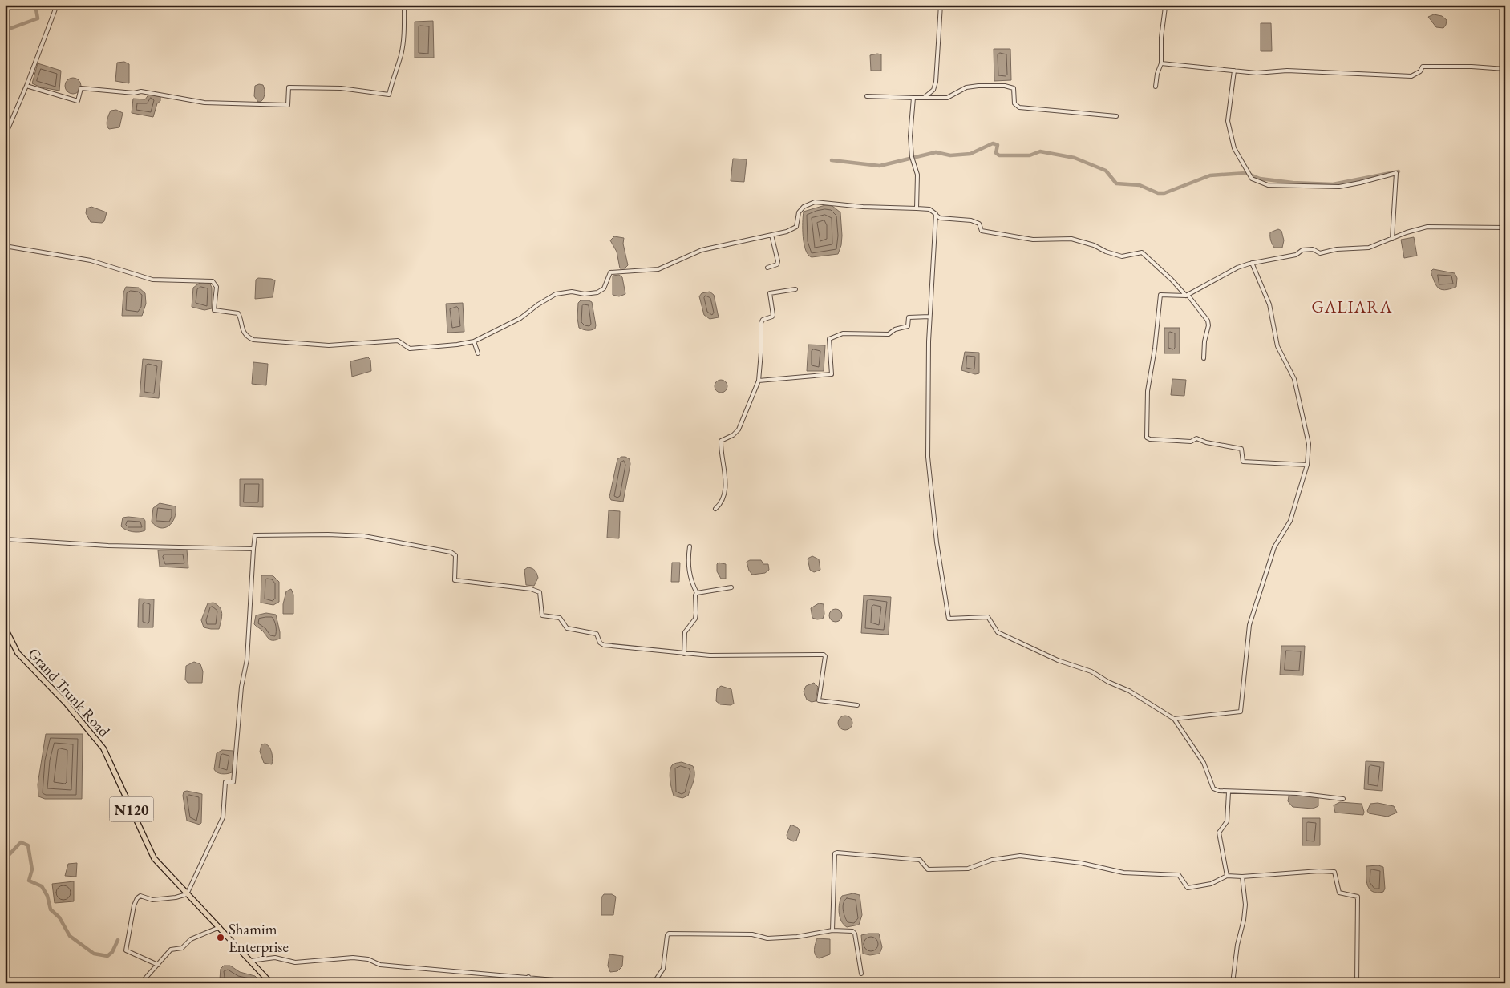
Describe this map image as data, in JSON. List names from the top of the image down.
{
  "streets": {
    "highway": ["Grand Trunk Road", "N120"]
  },
  "districts": ["GALIARA"],
  "places": ["Shamim Enterprise"]
}
